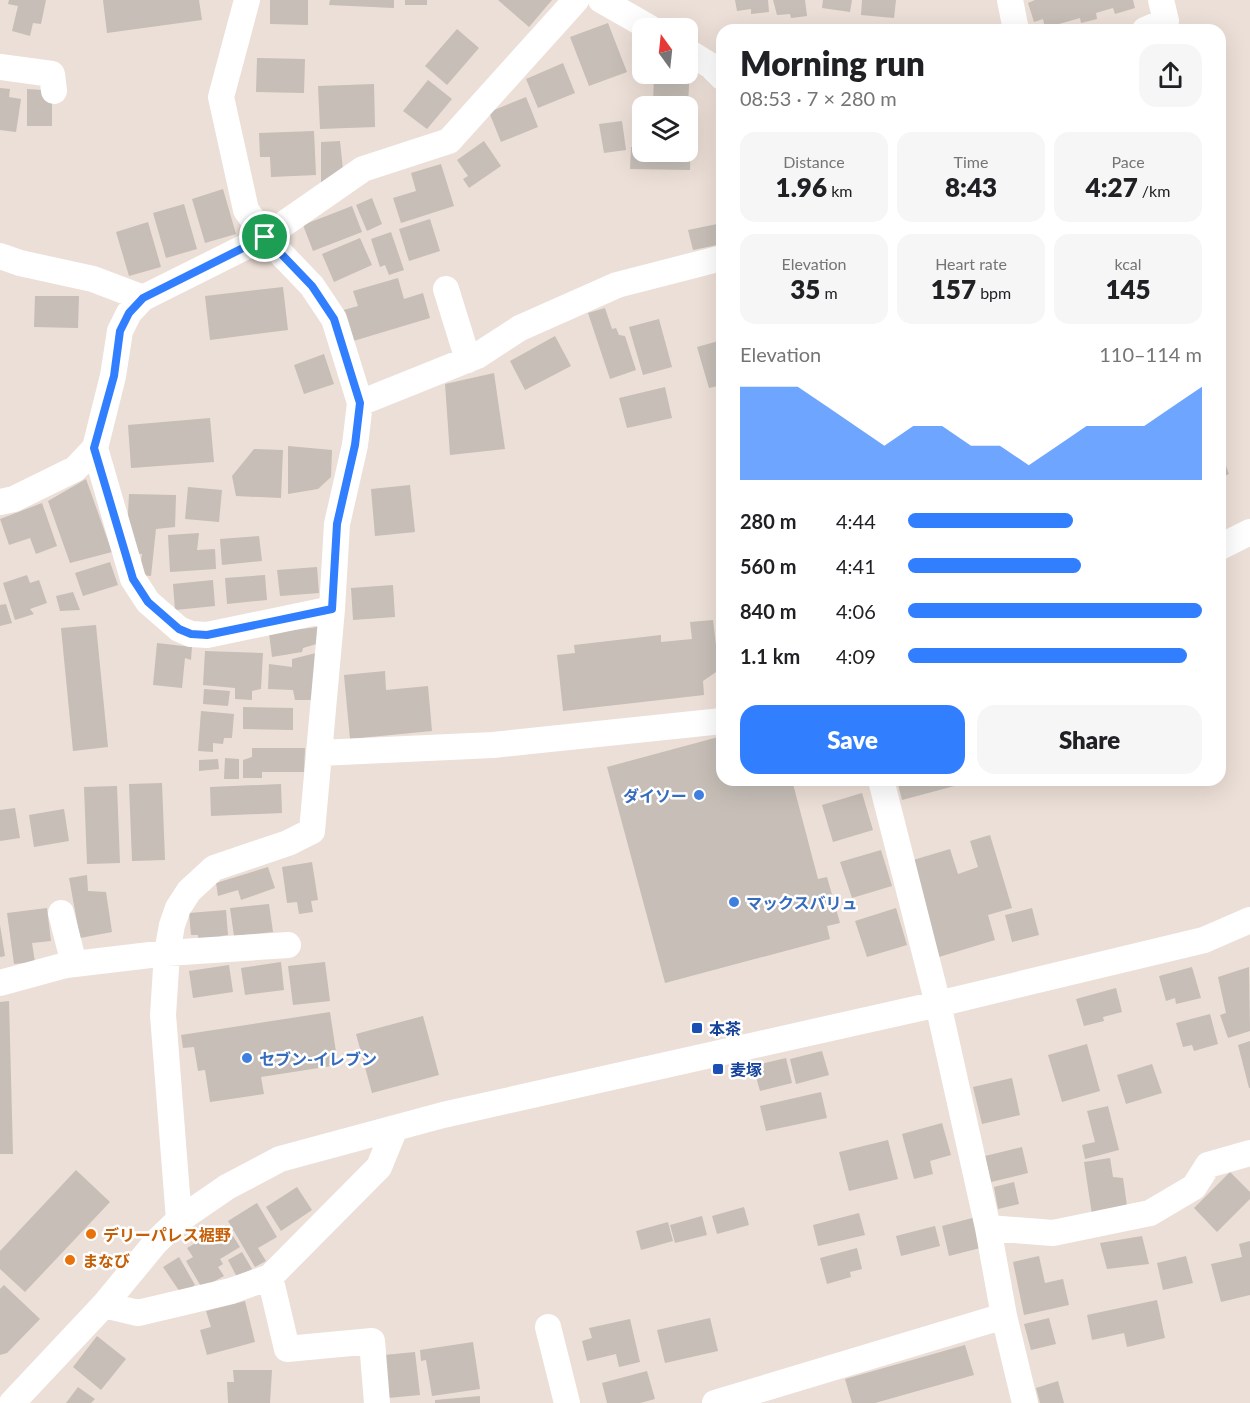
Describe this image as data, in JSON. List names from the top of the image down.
{
  "places": {
    "other": [
      "ダイソー",
      "マックスバリュ",
      "セブン-イレブン",
      "デリーパレス裾野",
      "まなび"
    ],
    "transit": ["本茶", "麦塚"]
  },
  "north": "top",
  "page": {
    "heading": ["Morning run", "08:53 · 7 × 280 m"],
    "stats": [
      ["Distance", "1.96 km"],
      ["Time", "8:43"],
      ["Pace", "4:27 /km"],
      ["Elevation", "35 m"],
      ["Heart rate", "157 bpm"],
      ["kcal", "145"]
    ],
    "chart": ["Elevation", "110–114 m"],
    "list": [
      {
        "name": "280 m",
        "note": "4:44"
      },
      {
        "name": "560 m",
        "note": "4:41"
      },
      {
        "name": "840 m",
        "note": "4:06"
      },
      {
        "name": "1.1 km",
        "note": "4:09"
      }
    ],
    "buttons": ["Save", "Share"]
  }
}
